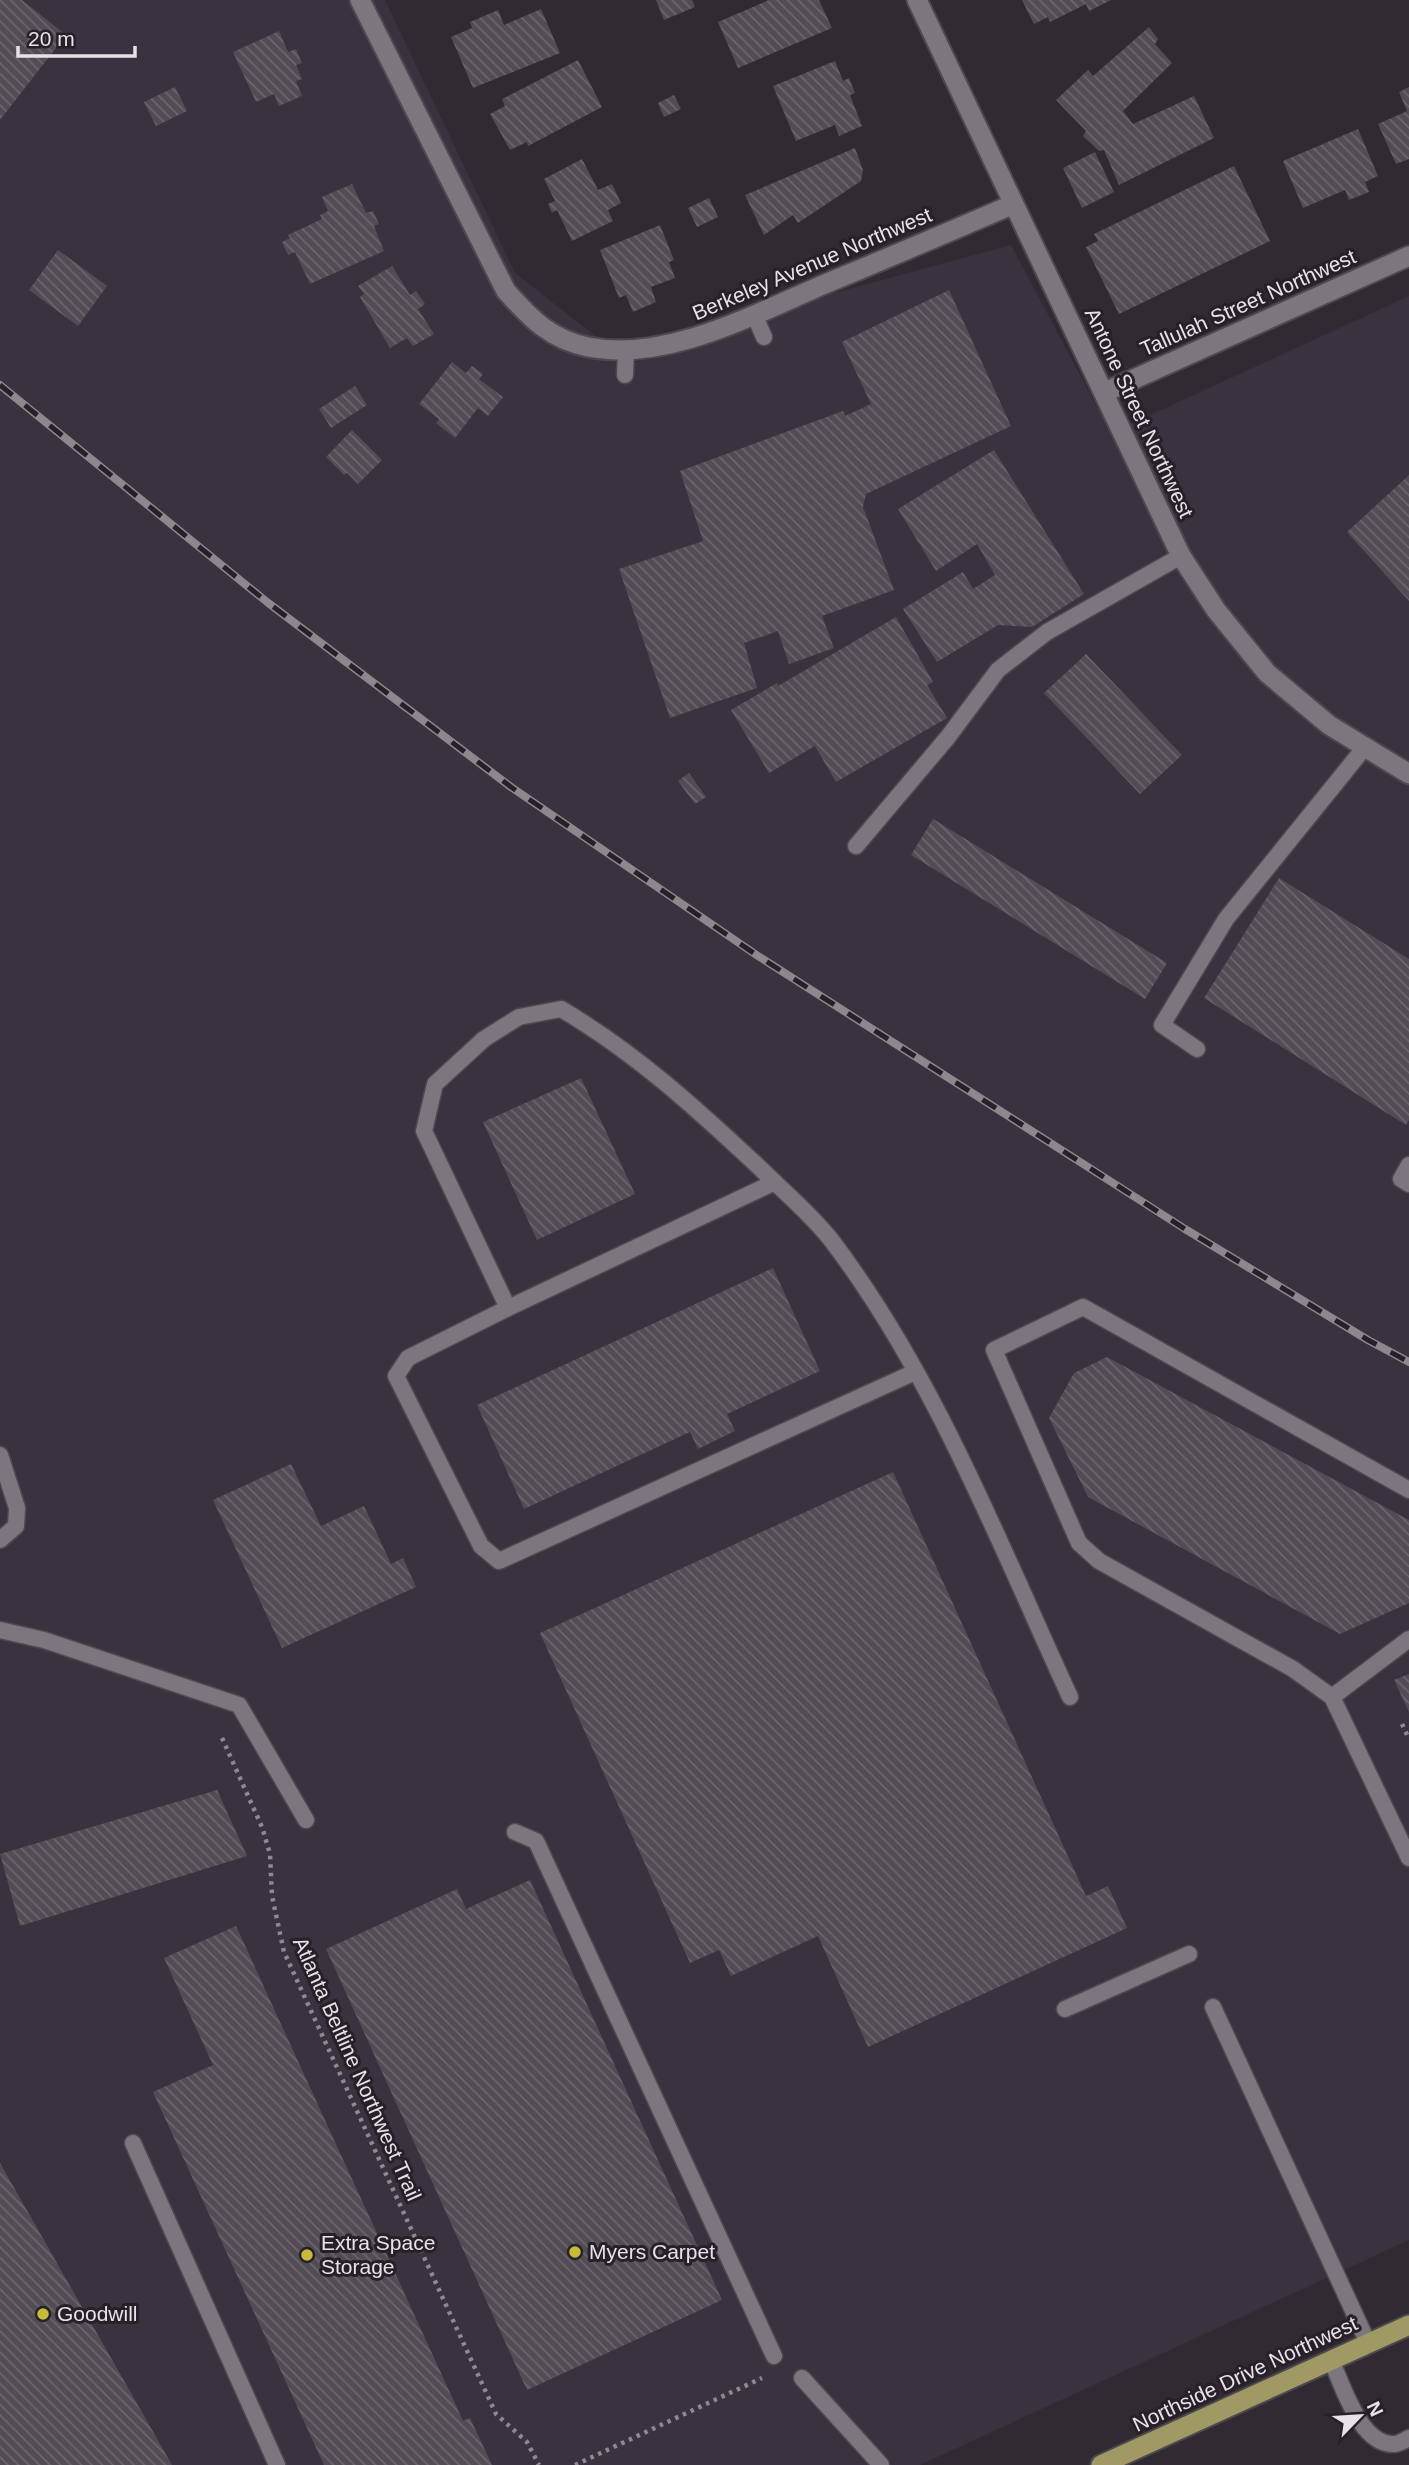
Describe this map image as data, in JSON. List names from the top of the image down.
{
  "streets": {
    "highway": ["Northside Drive Northwest"],
    "street": ["Berkeley Avenue Northwest", "Tallulah Street Northwest", "Antone Street Northwest"],
    "path": ["Atlanta Beltline Northwest Trail"]
  },
  "crossings": [
    ["Berkeley Avenue Northwest", "Antone Street Northwest"],
    ["Tallulah Street Northwest", "Antone Street Northwest"]
  ],
  "places": ["Myers Carpet", "Extra Space Storage", "Goodwill"],
  "scale_bar": "20 m",
  "north": "top right"
}
